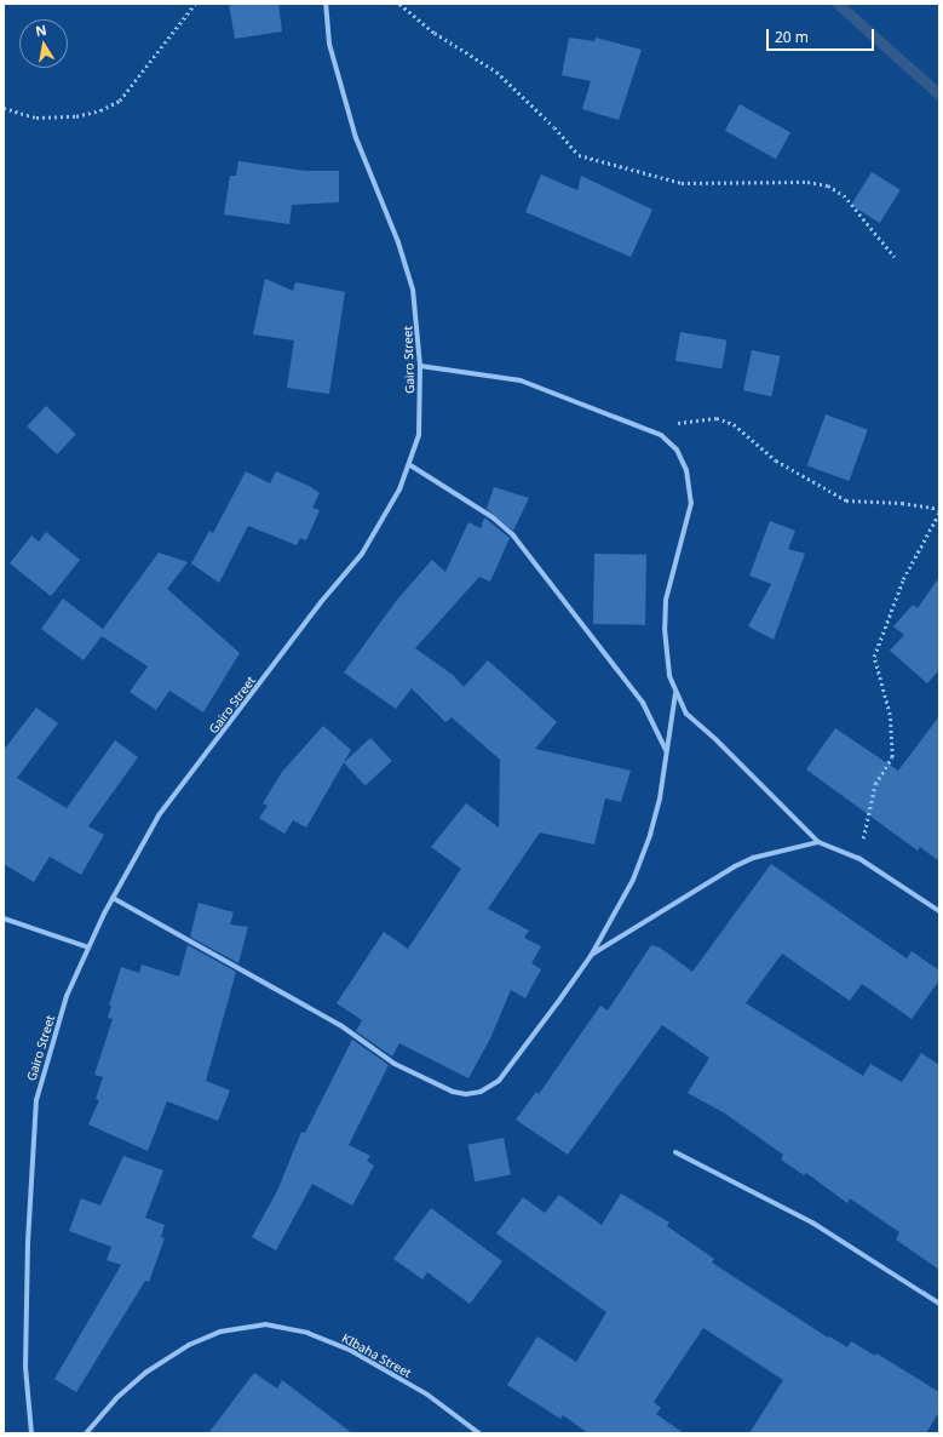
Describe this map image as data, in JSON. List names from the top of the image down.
{
  "streets": {
    "street": ["Gairo Street", "KIbaha Street"]
  },
  "scale_bar": "20 m",
  "north": "top"
}
